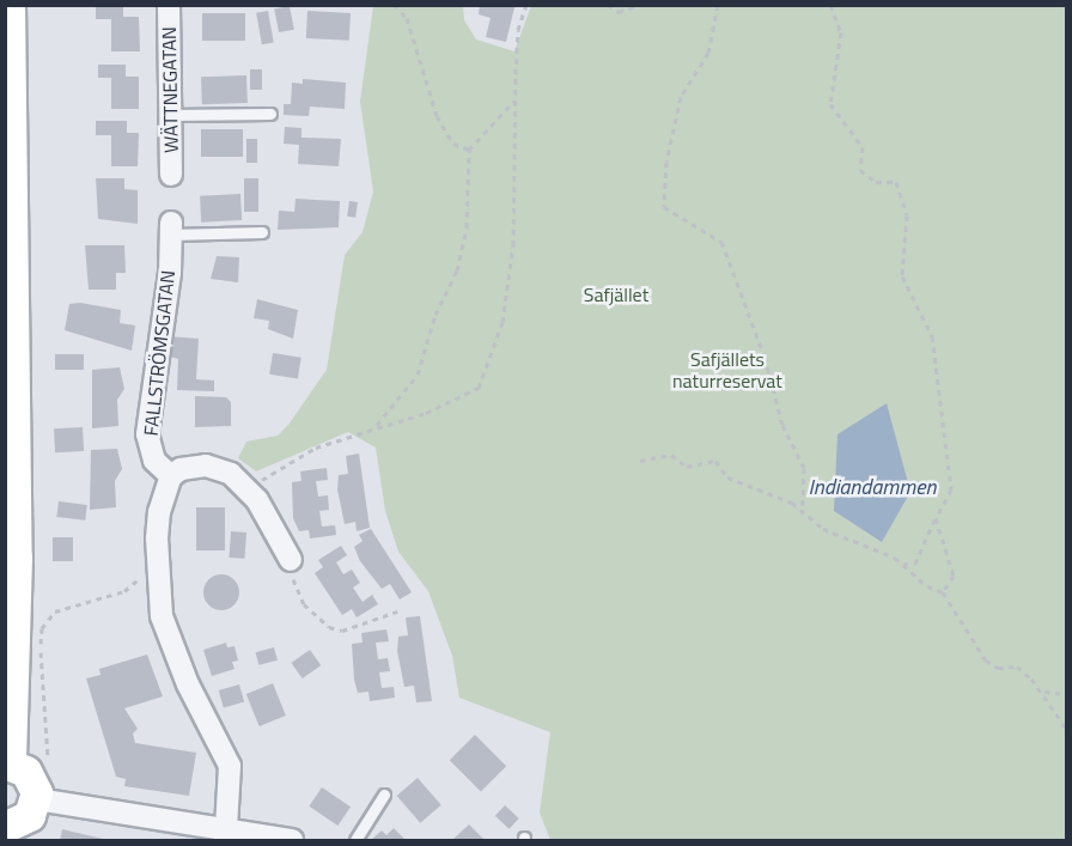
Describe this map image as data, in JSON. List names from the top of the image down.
{
  "streets": {
    "street": ["WÄTTNEGATAN", "FALLSTRÖMSGATAN"]
  },
  "water": ["Indiandammen"],
  "parks": ["Safjället", "Safjällets naturreservat"]
}
